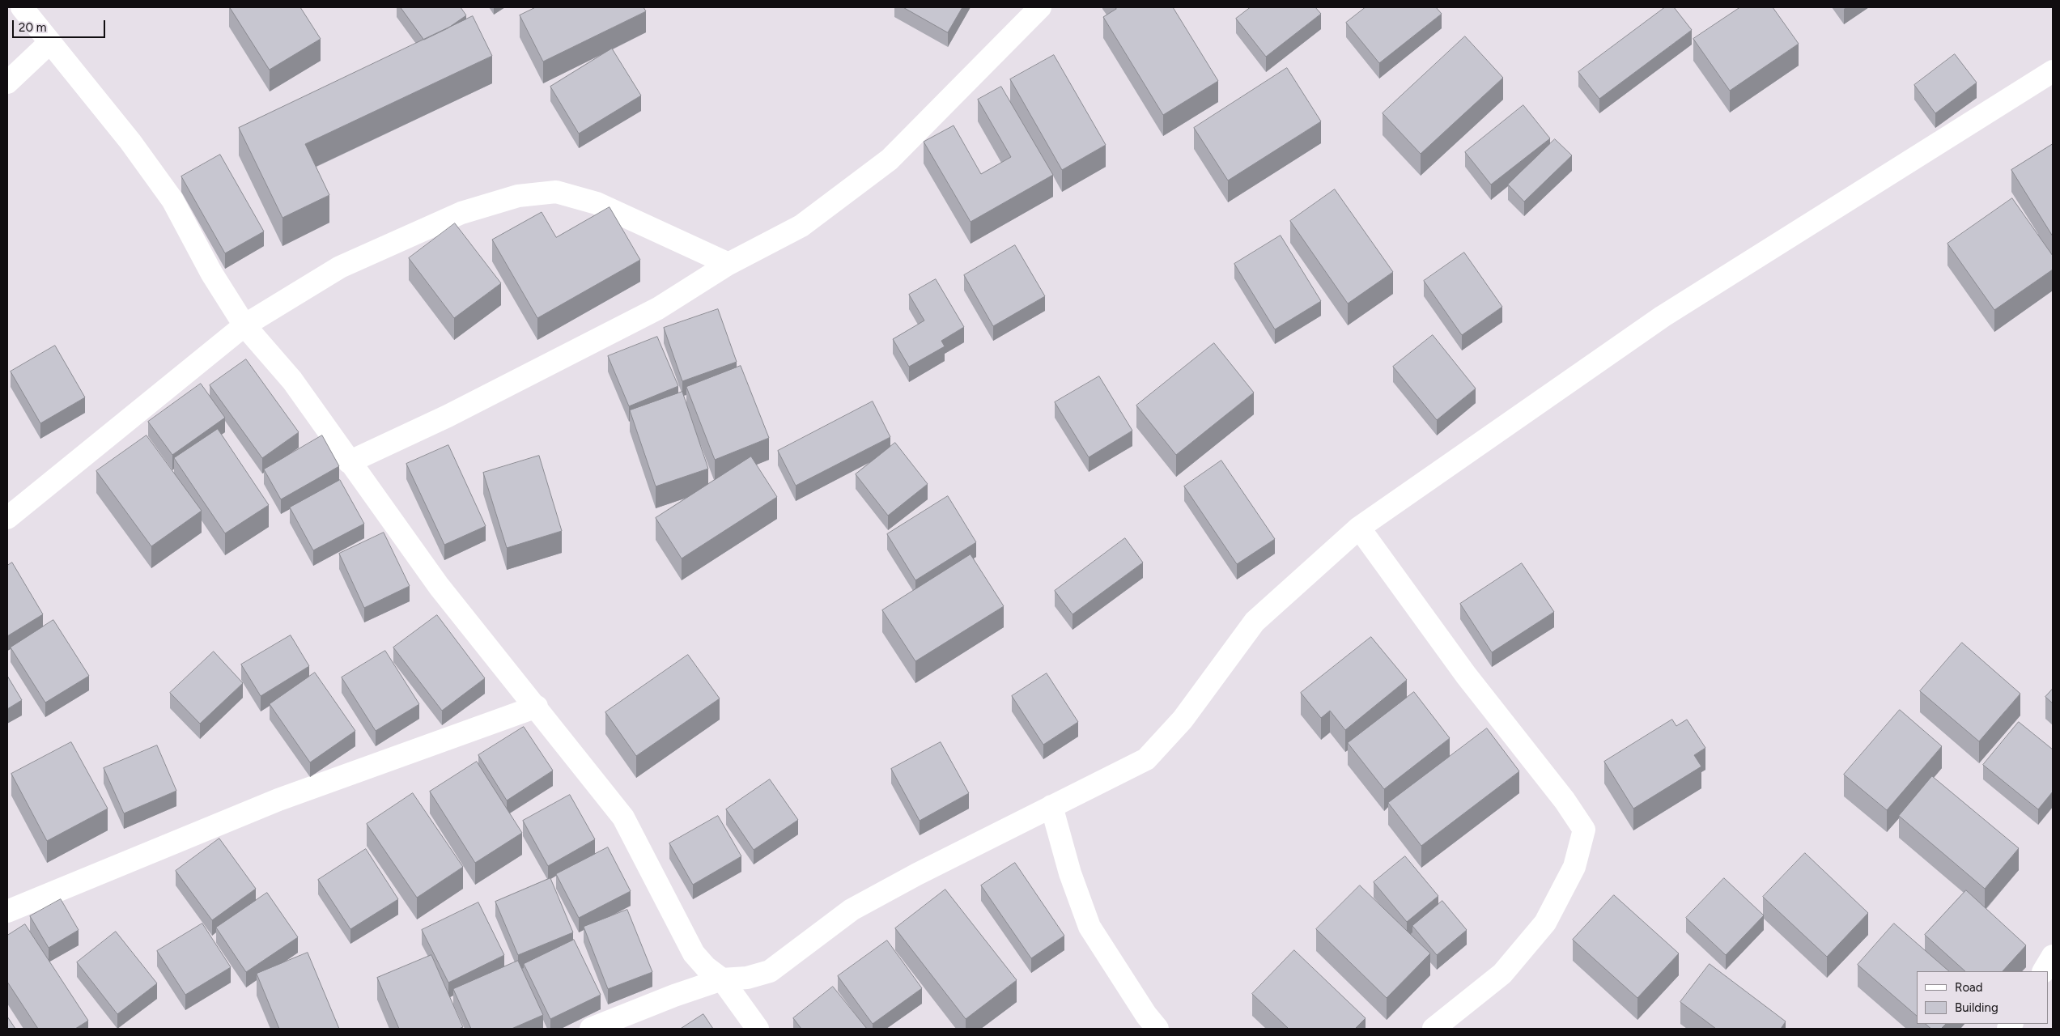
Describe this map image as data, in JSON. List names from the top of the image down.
{
  "legend": ["Road", "Building"],
  "scale_bar": "20 m"
}
